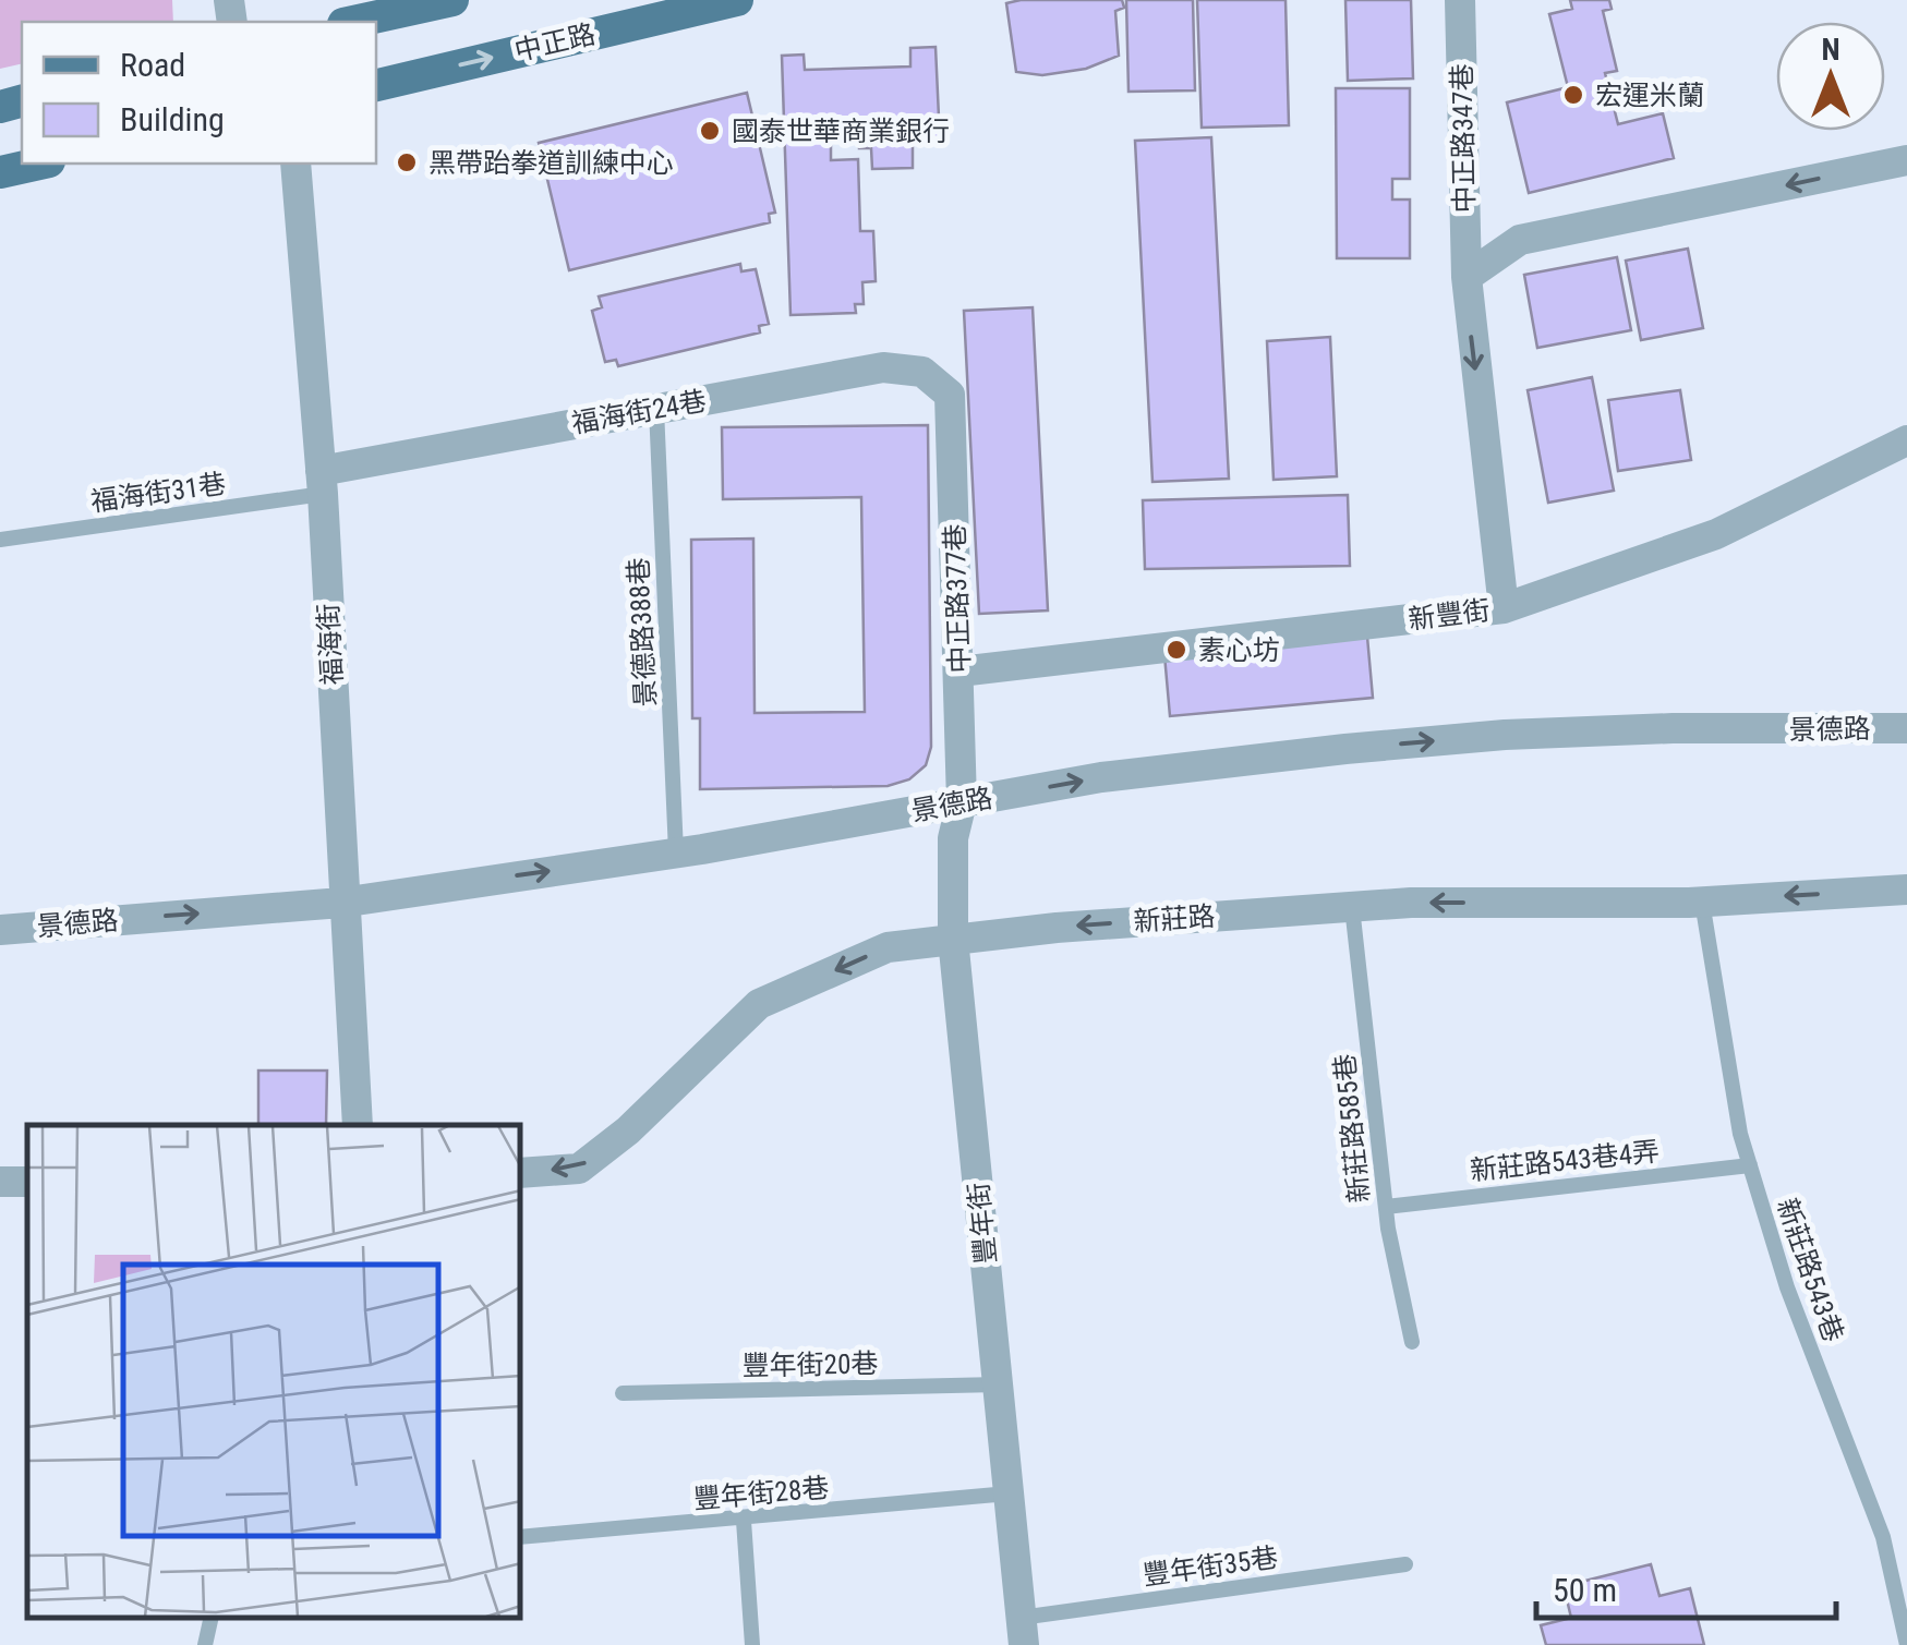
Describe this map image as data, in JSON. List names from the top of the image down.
{
  "streets": {
    "main road": ["中正路"],
    "street": [
      "中正路347巷",
      "福海街24巷",
      "中正路377巷",
      "新豐街",
      "福海街",
      "景德路",
      "新莊路",
      "豐年街"
    ],
    "lane": [
      "福海街31巷",
      "景德路388巷",
      "新莊路585巷",
      "新莊路543巷4弄",
      "新莊路543巷",
      "豐年街20巷",
      "豐年街28巷",
      "豐年街35巷"
    ]
  },
  "crossings": [
    ["中正路347巷", "新豐街"],
    ["福海街24巷", "福海街31巷"],
    ["福海街24巷", "中正路377巷"],
    ["福海街24巷", "景德路388巷"],
    ["福海街24巷", "福海街"],
    ["福海街31巷", "福海街"],
    ["中正路377巷", "新豐街"],
    ["中正路377巷", "景德路"],
    ["中正路377巷", "豐年街"],
    ["景德路388巷", "景德路"],
    ["福海街", "景德路"],
    ["景德路", "豐年街"],
    ["新莊路", "新莊路585巷"],
    ["新莊路", "豐年街"],
    ["新莊路", "新莊路543巷"],
    ["新莊路585巷", "新莊路543巷4弄"],
    ["新莊路543巷4弄", "新莊路543巷"],
    ["豐年街", "豐年街20巷"],
    ["豐年街", "豐年街28巷"],
    ["豐年街", "豐年街35巷"]
  ],
  "one_way": [
    "中正路",
    "中正路347巷",
    "景德路",
    "新莊路"
  ],
  "places": [
    "宏運米蘭",
    "國泰世華商業銀行",
    "黑帶跆拳道訓練中心",
    "素心坊"
  ],
  "legend": ["Road", "Building"],
  "scale_bar": "50 m",
  "north": "top"
}
